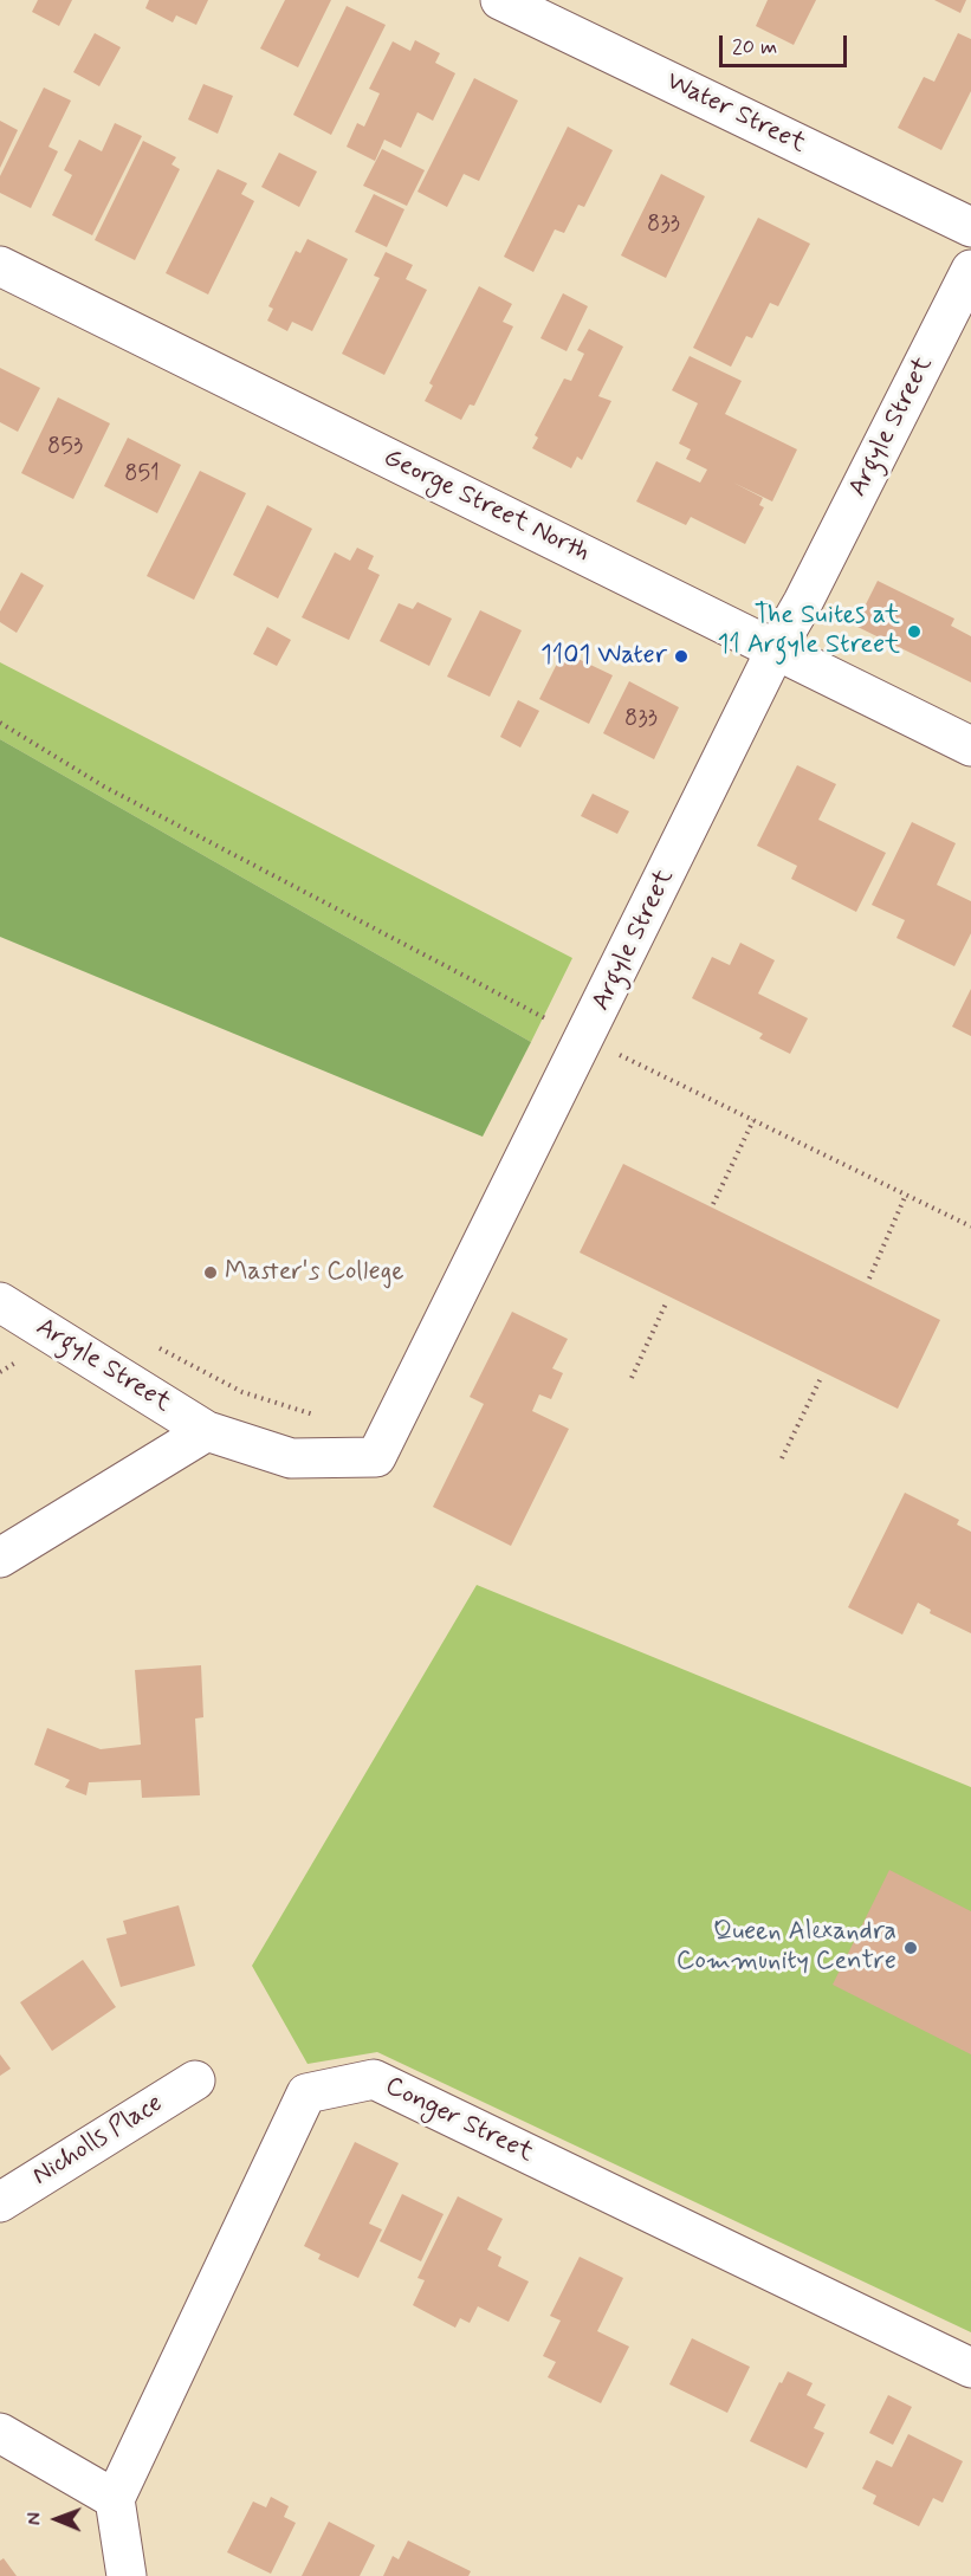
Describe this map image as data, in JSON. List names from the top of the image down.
{
  "streets": {
    "street": [
      "Water Street",
      "Argyle Street",
      "George Street North",
      "Conger Street",
      "Nicholls Place"
    ]
  },
  "crossings": [
    ["Argyle Street", "George Street North"]
  ],
  "places": [
    "The Suites at 11 Argyle Street",
    "1101 Water",
    "Master's College",
    "Queen Alexandra Community Centre"
  ],
  "house_numbers": [
    "833",
    "853",
    "851",
    "833"
  ],
  "scale_bar": "20 m",
  "north": "left"
}
